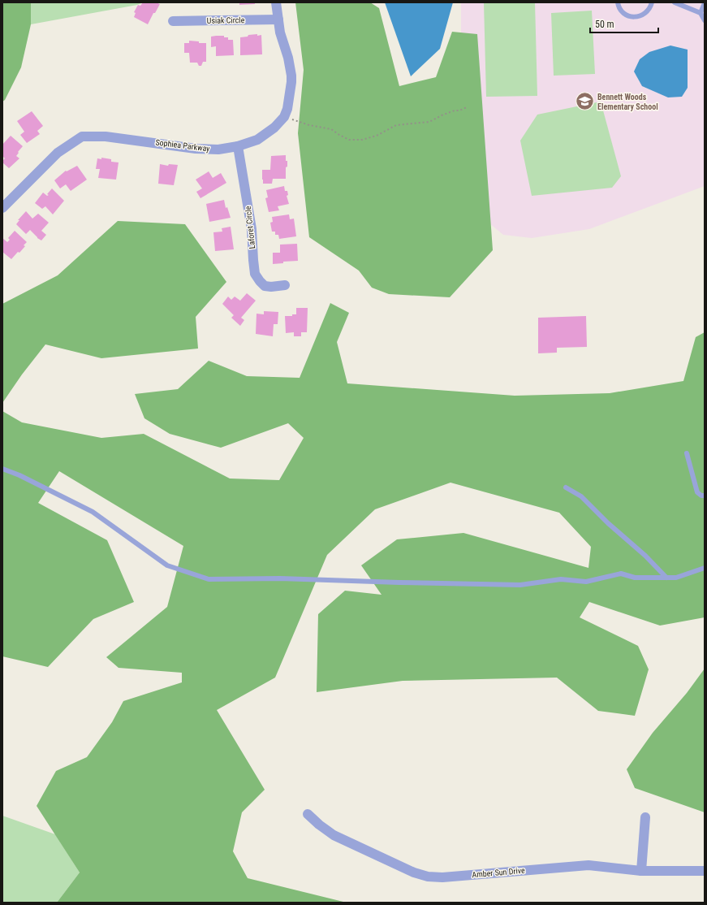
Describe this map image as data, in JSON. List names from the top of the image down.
{
  "streets": {
    "street": [
      "Usiak Circle",
      "Sophiea Parkway",
      "Laforet Circle",
      "Amber Sun Drive"
    ]
  },
  "crossings": [
    ["Sophiea Parkway", "Laforet Circle"]
  ],
  "places": {
    "school or university": ["Bennett Woods Elementary School"]
  },
  "scale_bar": "50 m"
}
